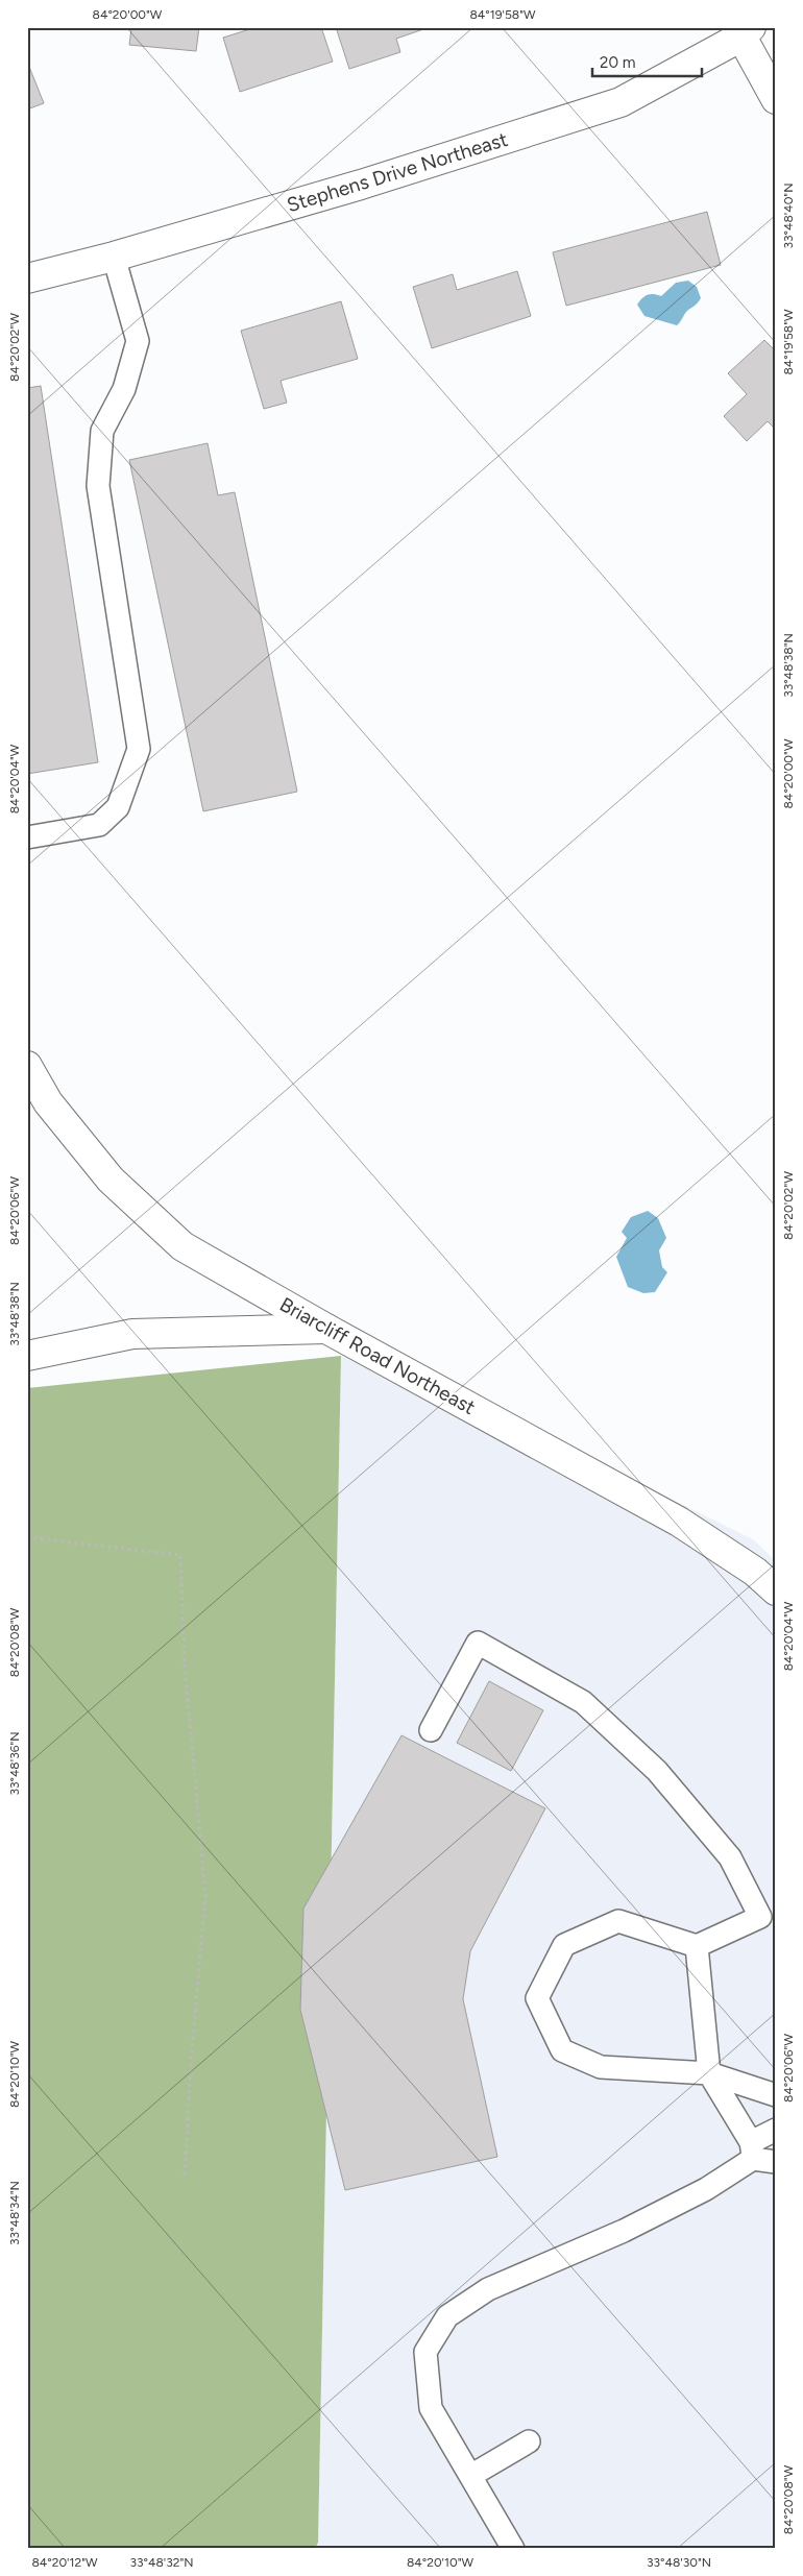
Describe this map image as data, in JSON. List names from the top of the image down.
{
  "streets": {
    "street": ["Stephens Drive Northeast", "Briarcliff Road Northeast"]
  },
  "scale_bar": "20 m",
  "coordinates": [
    "84°20'00\"W",
    "84°19'58\"W",
    "33°48'40\"N",
    "84°20'02\"W",
    "33°48'38\"N",
    "84°20'04\"W",
    "84°20'06\"W",
    "84°20'08\"W",
    "33°48'36\"N",
    "84°20'10\"W",
    "33°48'34\"N",
    "84°20'12\"W",
    "33°48'32\"N",
    "33°48'30\"N"
  ]
}
